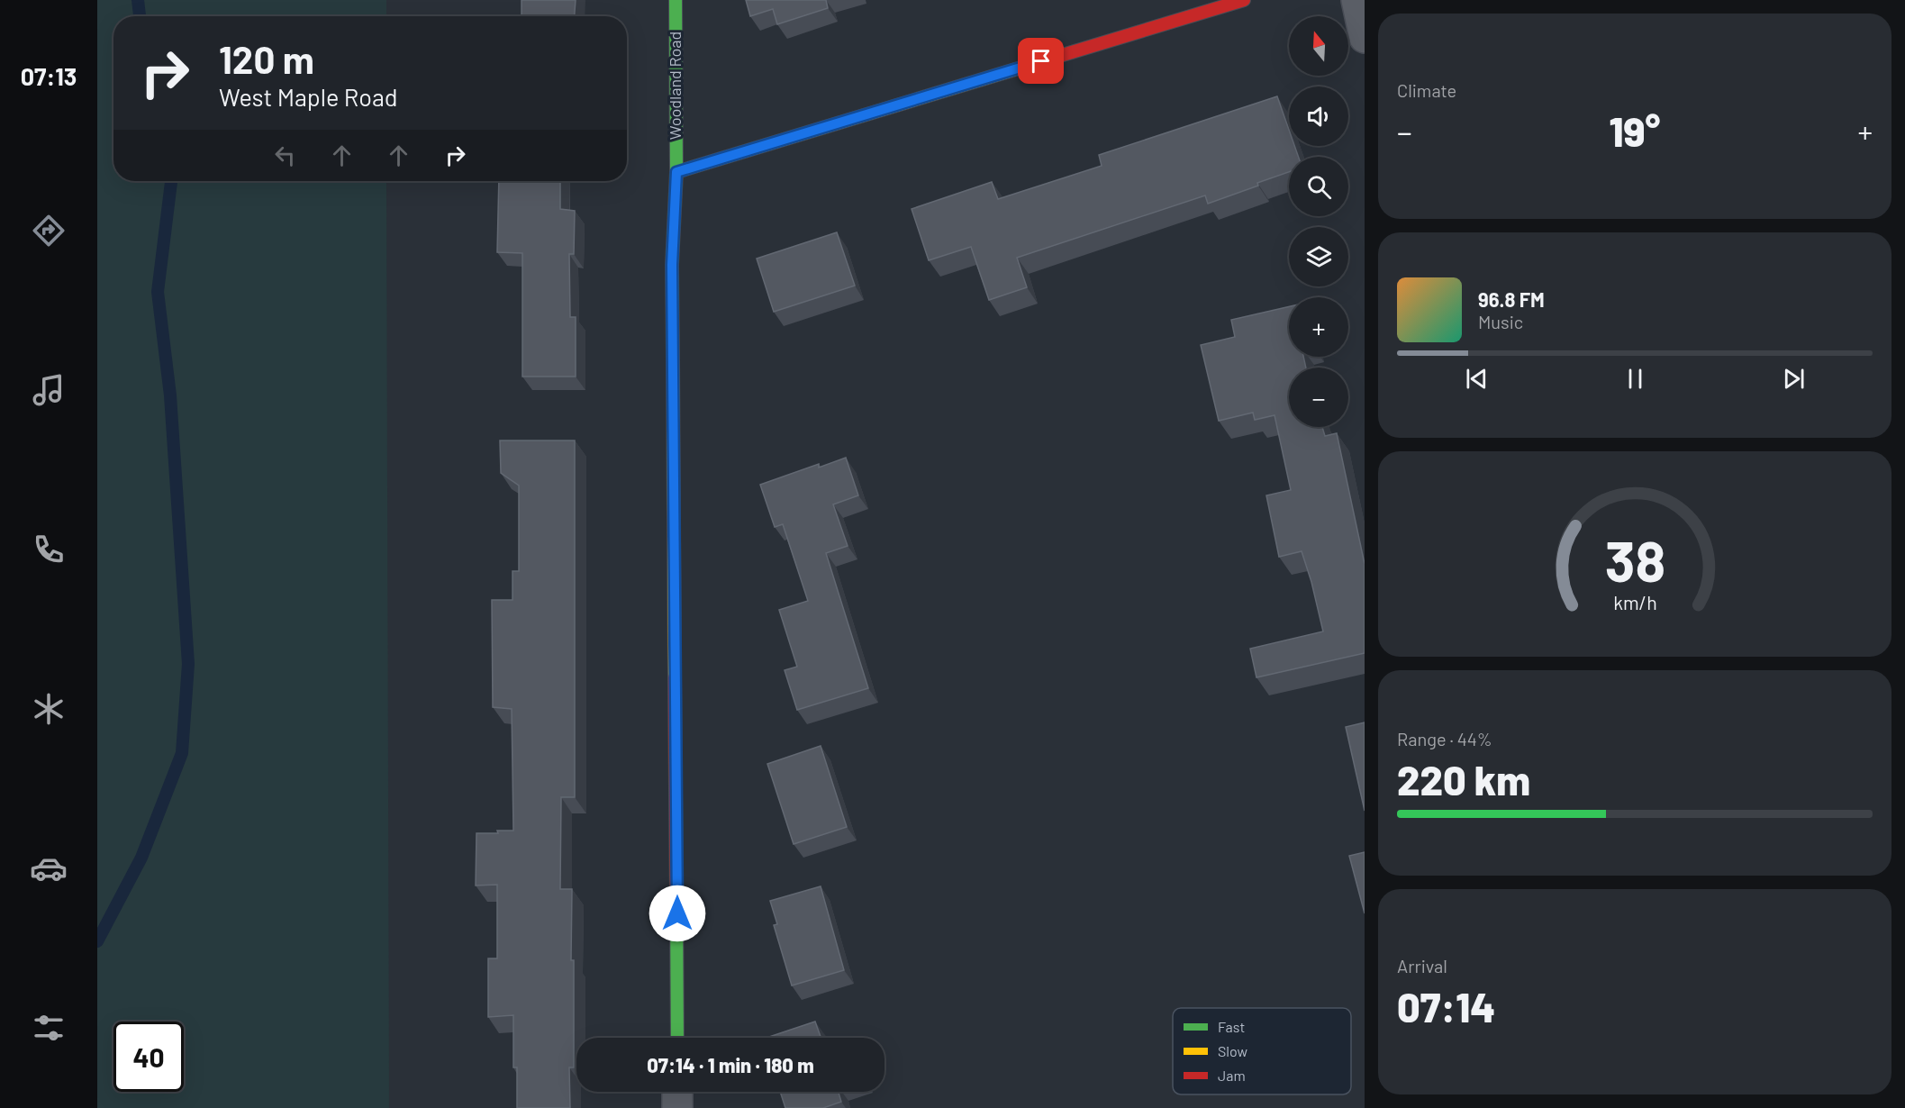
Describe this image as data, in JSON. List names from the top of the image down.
{
  "streets": {
    "street": ["Woodland Road"]
  },
  "legend": ["Fast", "Slow", "Jam"],
  "north": "top",
  "page": {
    "tabs": "07:13",
    "tile": [
      "Climate",
      ["Range · 44%", "220 km"],
      ["Arrival", "07:14"]
    ],
    "map_buttons": ["+", "−"],
    "turn": ["120 m", "West Maple Road"],
    "heat": ["−", "19°", "+"],
    "song": ["96.8 FM", "Music"],
    "limit": "40",
    "trip": "07:14 · 1 min · 180 m",
    "gauge": ["38", "km/h"]
  }
}
